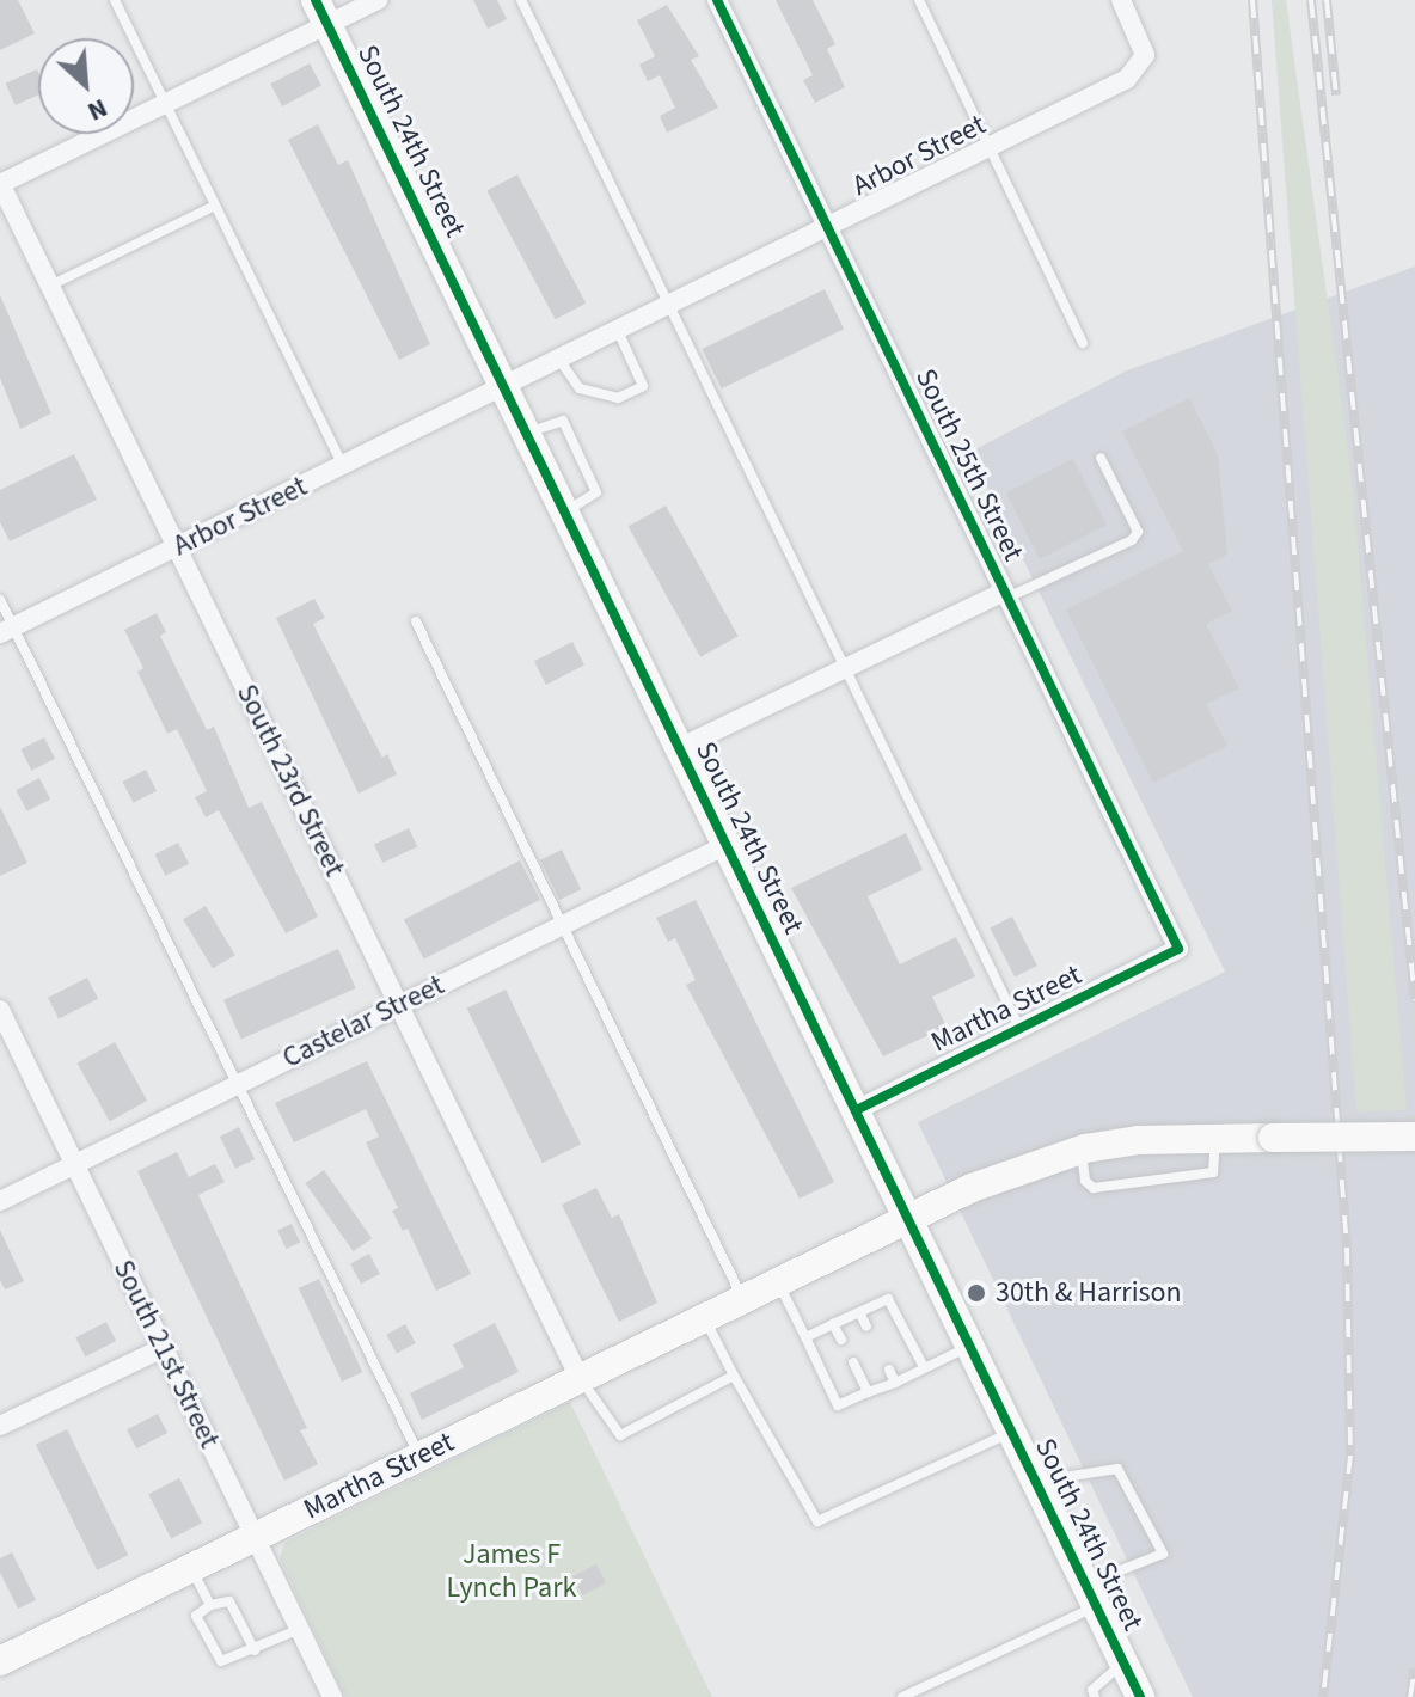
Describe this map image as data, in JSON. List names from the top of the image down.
{
  "streets": {
    "main road": ["South 24th Street", "Martha Street"],
    "street": [
      "Arbor Street",
      "South 25th Street",
      "South 23rd Street",
      "Castelar Street",
      "South 21st Street"
    ]
  },
  "crossings": [
    ["South 24th Street", "Arbor Street"],
    ["South 24th Street", "Martha Street"],
    ["South 24th Street", "Castelar Street"],
    ["Arbor Street", "South 25th Street"],
    ["Arbor Street", "South 23rd Street"],
    ["South 25th Street", "Martha Street"],
    ["South 23rd Street", "Martha Street"],
    ["South 23rd Street", "Castelar Street"],
    ["Martha Street", "South 21st Street"],
    ["Castelar Street", "South 21st Street"]
  ],
  "parks": ["James F Lynch Park"],
  "places": ["30th & Harrison"],
  "north": "bottom right"
}
